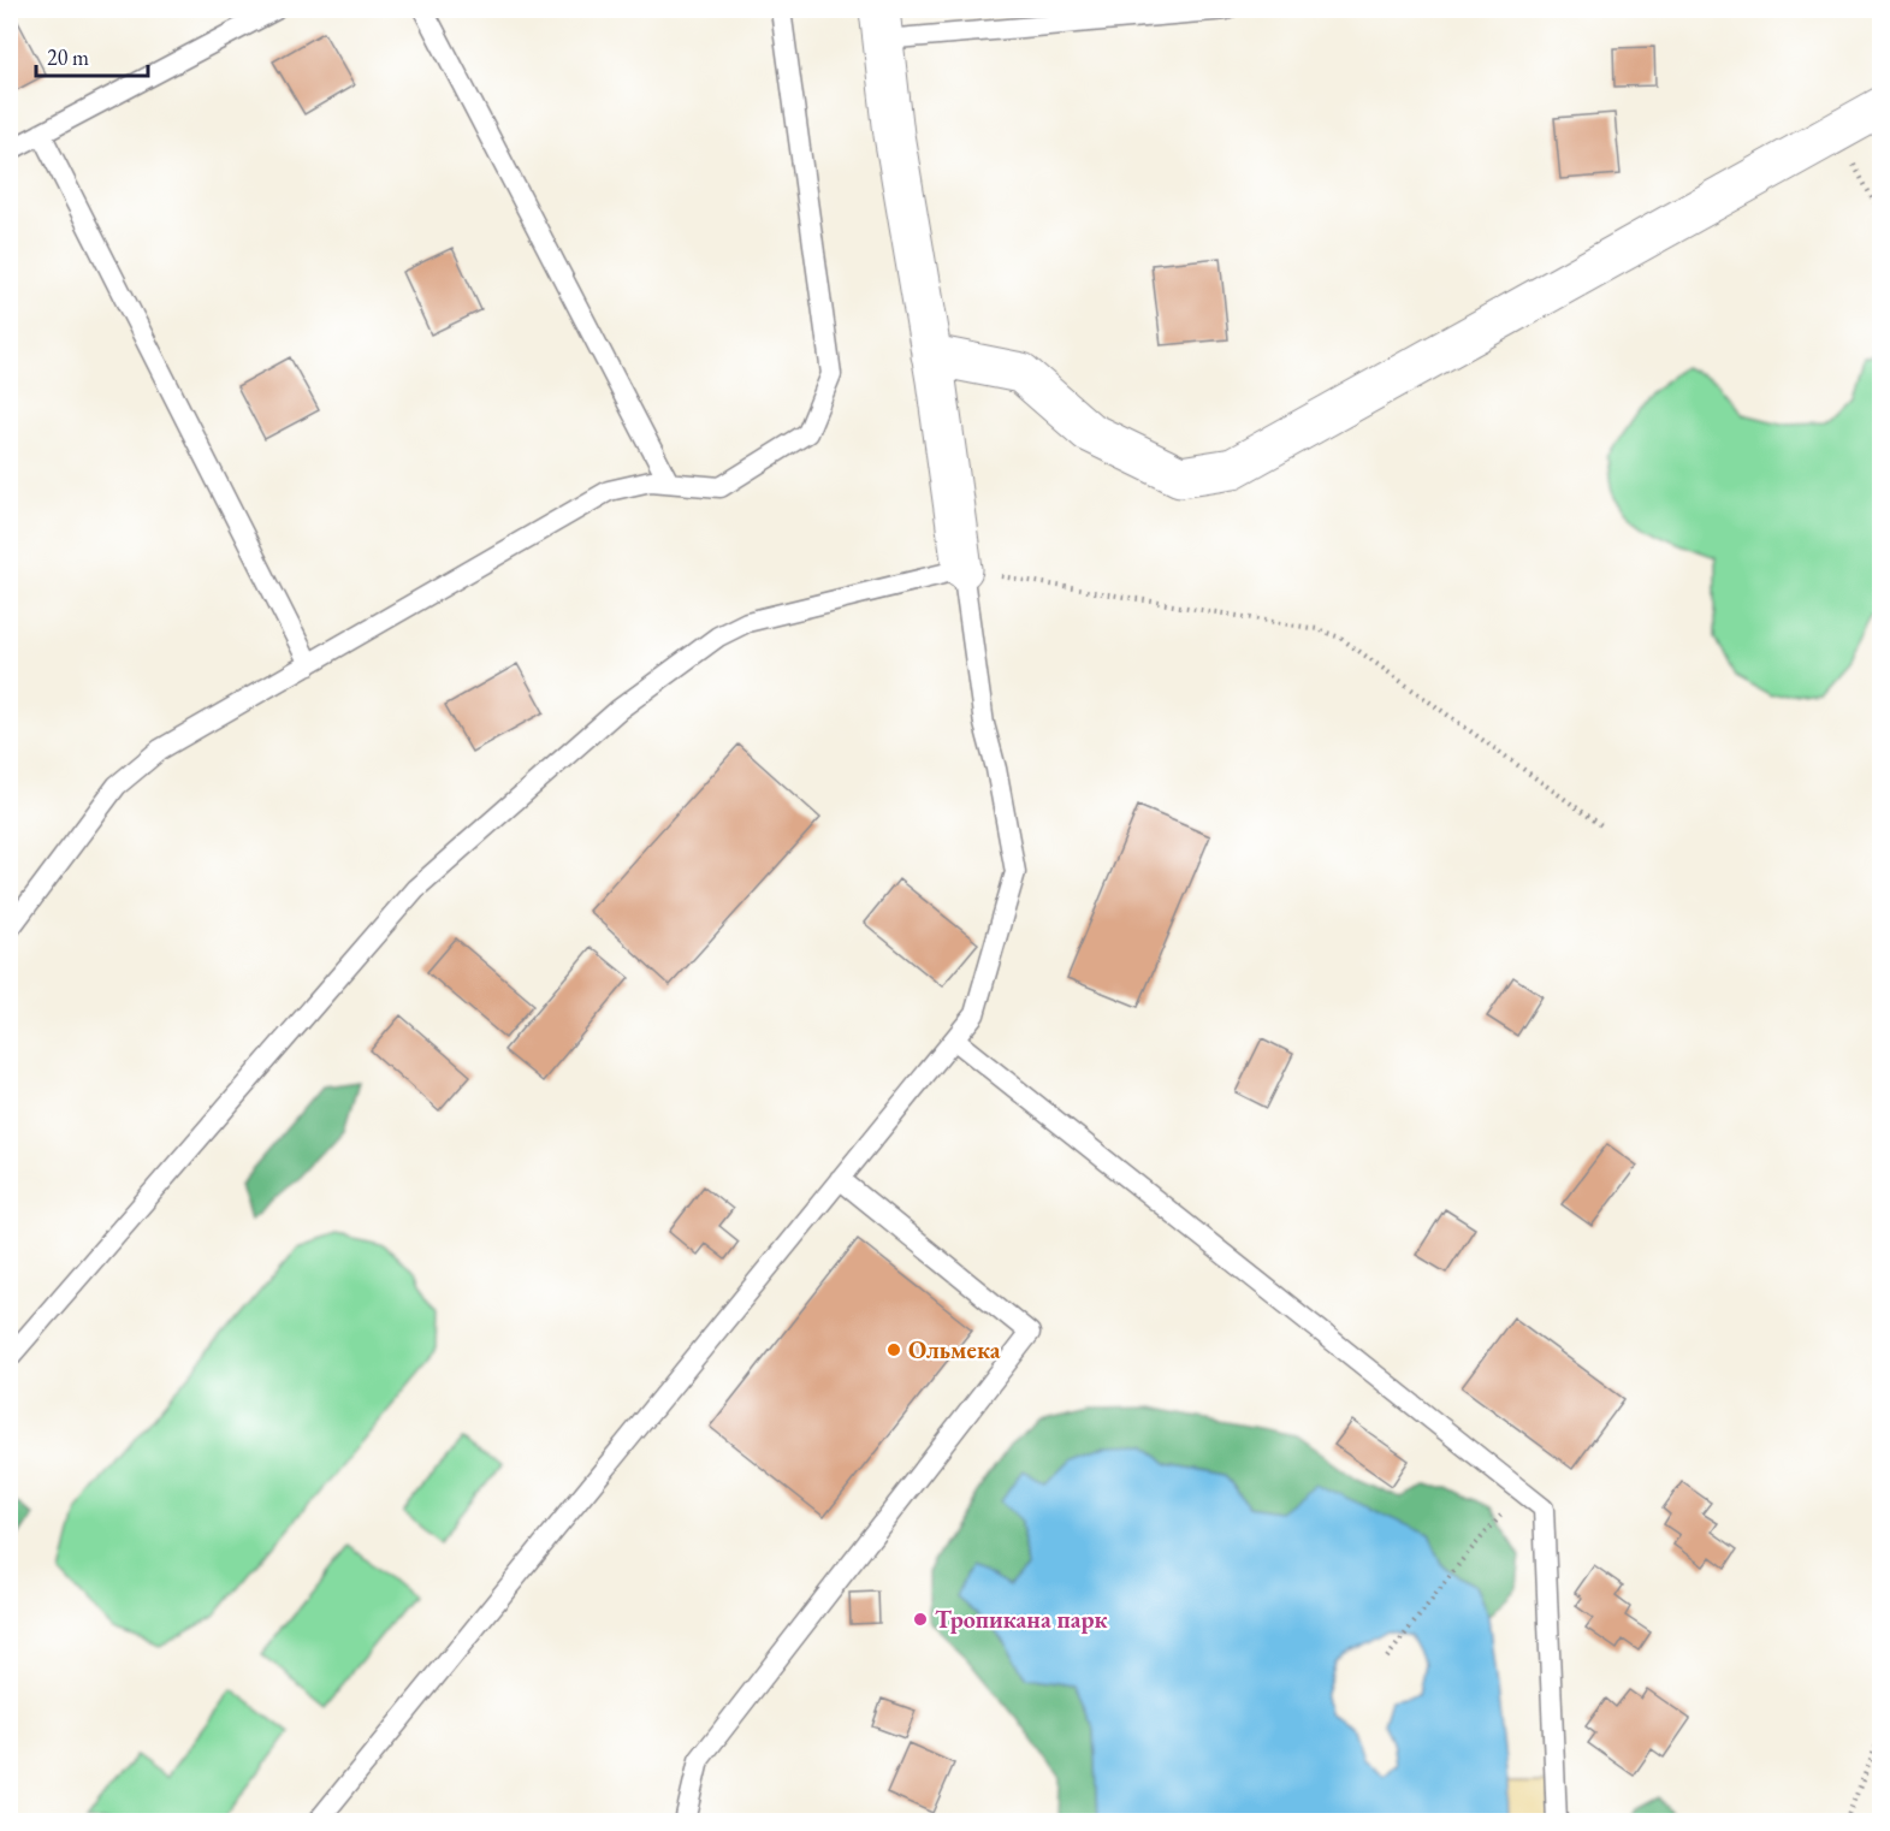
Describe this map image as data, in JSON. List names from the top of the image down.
{
  "places": ["Ольмека", "Тропикана парк"],
  "scale_bar": "20 m"
}
